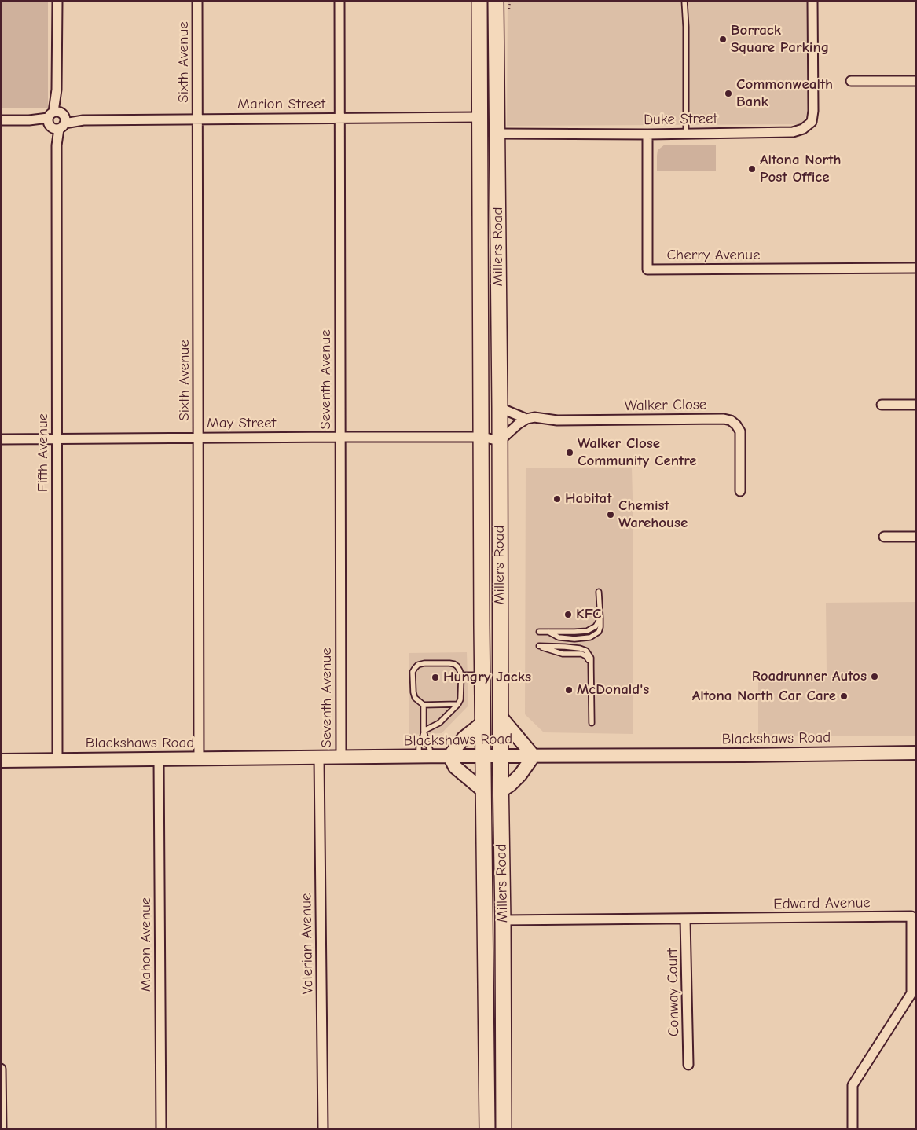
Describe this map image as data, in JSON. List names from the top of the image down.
{
  "streets": {
    "main road": ["Millers Road", "Blackshaws Road"],
    "street": [
      "Sixth Avenue",
      "Marion Street",
      "Duke Street",
      "Cherry Avenue",
      "Seventh Avenue",
      "Walker Close",
      "May Street",
      "Fifth Avenue",
      "Edward Avenue",
      "Valerian Avenue",
      "Mahon Avenue",
      "Conway Court"
    ]
  },
  "crossings": [
    ["Sixth Avenue", "Marion Street"],
    ["Sixth Avenue", "May Street"],
    ["Sixth Avenue", "Blackshaws Road"],
    ["Marion Street", "Millers Road"],
    ["Marion Street", "Seventh Avenue"],
    ["Marion Street", "Fifth Avenue"],
    ["Duke Street", "Millers Road"],
    ["Duke Street", "Cherry Avenue"],
    ["Millers Road", "Walker Close"],
    ["Millers Road", "May Street"],
    ["Millers Road", "Blackshaws Road"],
    ["Millers Road", "Edward Avenue"],
    ["Seventh Avenue", "May Street"],
    ["Seventh Avenue", "Blackshaws Road"],
    ["May Street", "Fifth Avenue"],
    ["Fifth Avenue", "Blackshaws Road"],
    ["Blackshaws Road", "Valerian Avenue"],
    ["Blackshaws Road", "Mahon Avenue"],
    ["Edward Avenue", "Conway Court"]
  ],
  "places": [
    "Borrack Square Parking",
    "Commonwealth Bank",
    "Altona North Post Office",
    "Walker Close Community Centre",
    "Habitat",
    "Chemist Warehouse",
    "KFC",
    "Roadrunner Autos",
    "Hungry Jacks",
    "McDonald's",
    "Altona North Car Care"
  ]
}
